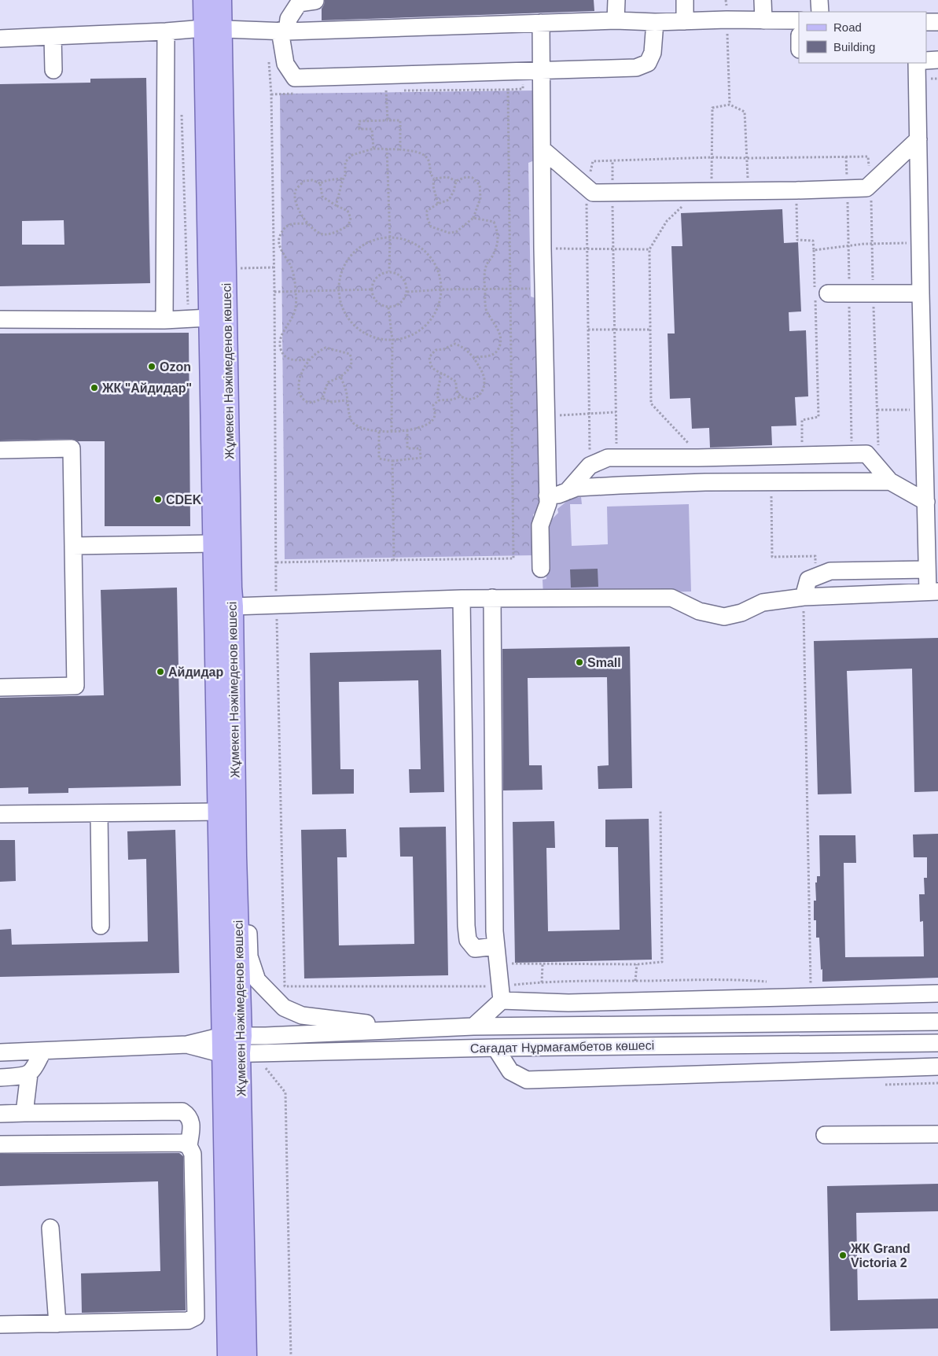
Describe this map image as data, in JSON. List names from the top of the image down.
{
  "streets": {
    "main road": ["Жұмекен Нәжімеденов көшесі"],
    "street": ["Сағадат Нұрмағамбетов көшесі"]
  },
  "crossings": [
    ["Жұмекен Нәжімеденов көшесі", "Сағадат Нұрмағамбетов көшесі"]
  ],
  "places": [
    "Ozon",
    "ЖК \"Айдидар\"",
    "CDEK",
    "Small",
    "Айдидар",
    "ЖК Grand Victoria 2"
  ],
  "legend": ["Road", "Building"]
}
